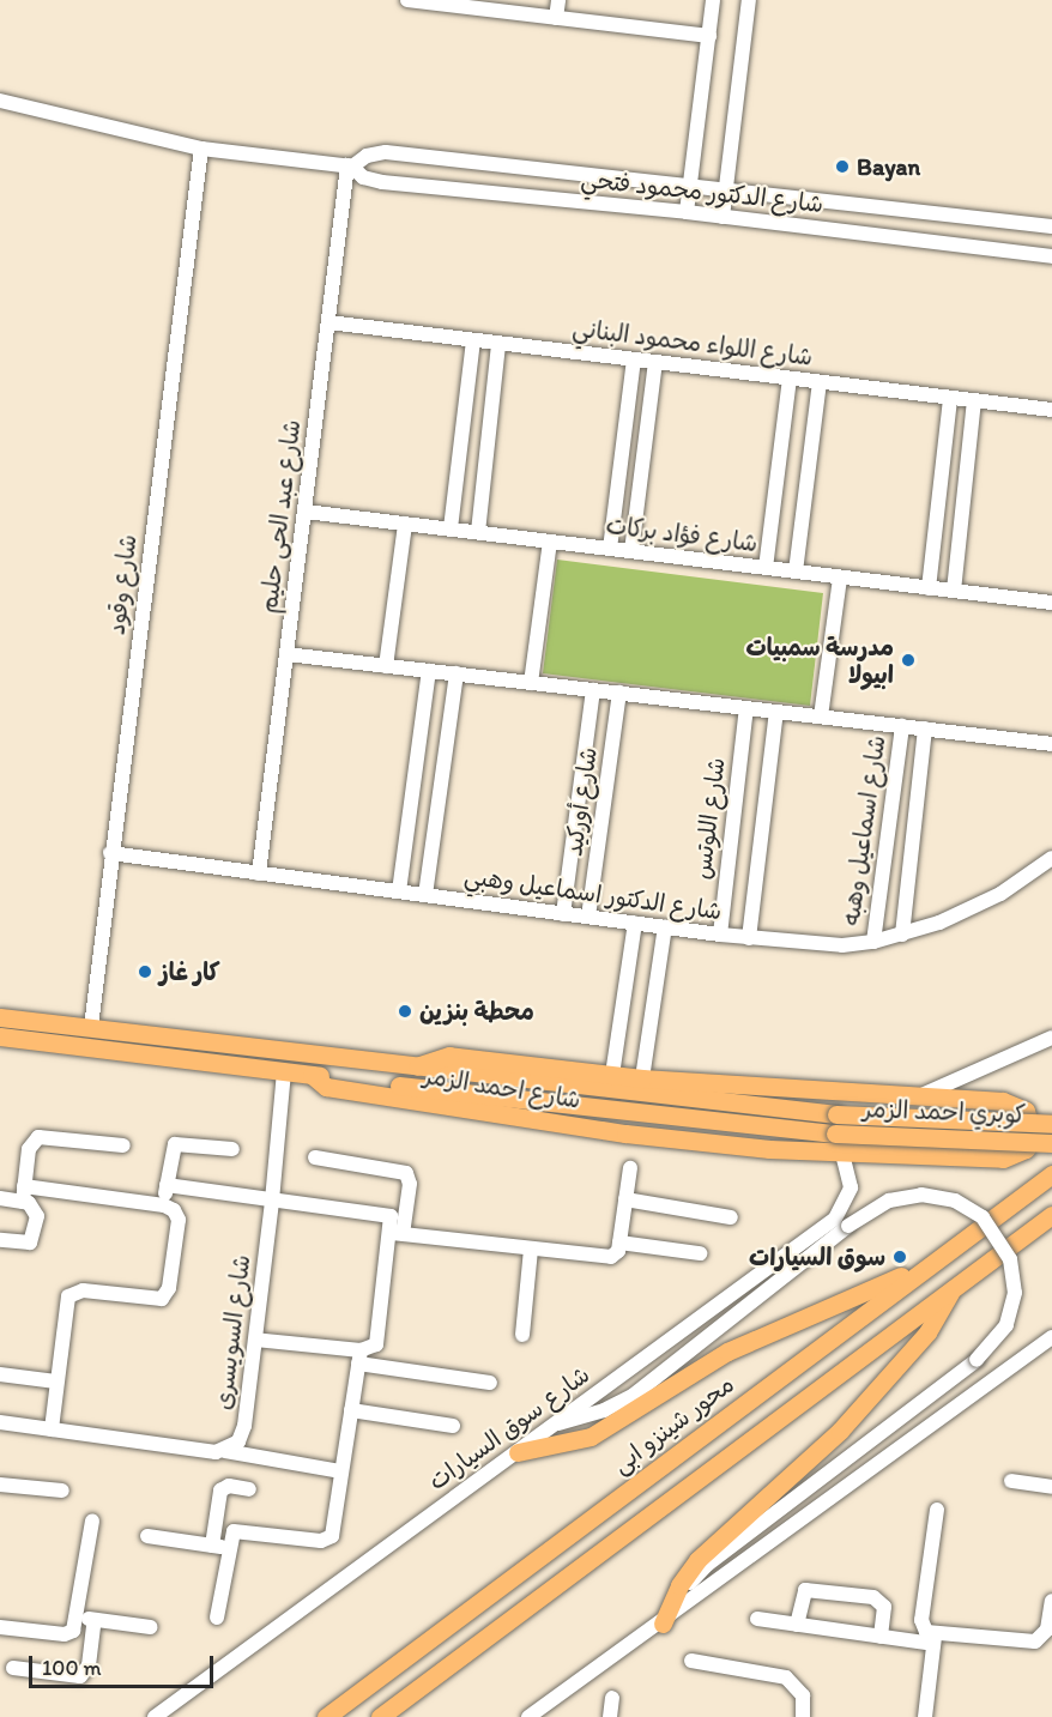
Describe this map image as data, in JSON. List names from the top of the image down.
{
  "streets": {
    "main road": ["شارع احمد الزمر", "كوبري احمد الزمر", "محور شينزو ابى"],
    "street": [
      "شارع الدكتور محمود فتحي",
      "شارع اللواء محمود البناني",
      "شارع عبد الحى حليم",
      "شارع فؤاد بركات",
      "شارع وقود",
      "شارع أوركيد",
      "شارع اللوتس",
      "شارع اسماعيل وهبه",
      "شارع الدكتور اسماعيل وهبي",
      "شارع السويسرى",
      "شارع سوق السيارات"
    ]
  },
  "crossings": [
    ["شارع الدكتور محمود فتحي", "شارع عبد الحى حليم"],
    ["شارع الدكتور محمود فتحي", "شارع وقود"],
    ["شارع اللواء محمود البناني", "شارع عبد الحى حليم"],
    ["شارع عبد الحى حليم", "شارع فؤاد بركات"],
    ["شارع عبد الحى حليم", "شارع الدكتور اسماعيل وهبي"],
    ["شارع وقود", "شارع الدكتور اسماعيل وهبي"],
    ["شارع وقود", "شارع احمد الزمر"],
    ["شارع أوركيد", "شارع الدكتور اسماعيل وهبي"],
    ["شارع اللوتس", "شارع الدكتور اسماعيل وهبي"],
    ["شارع اسماعيل وهبه", "شارع الدكتور اسماعيل وهبي"],
    ["شارع احمد الزمر", "شارع السويسرى"],
    ["شارع احمد الزمر", "شارع سوق السيارات"]
  ],
  "places": [
    "Bayan",
    "مدرسة سمبيات ابيولا",
    "كار غاز",
    "محطة بنزين",
    "سوق السيارات"
  ],
  "scale_bar": "100 m"
}
